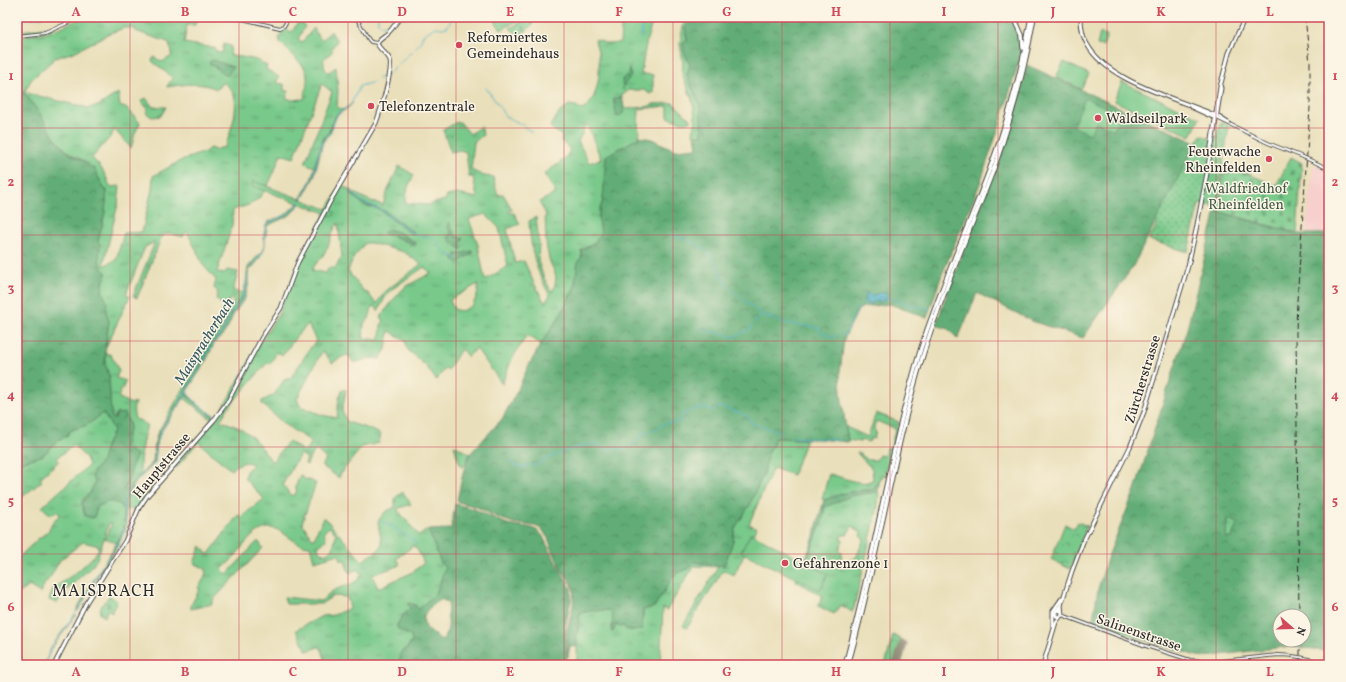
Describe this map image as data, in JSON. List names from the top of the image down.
{
  "streets": {
    "main road": ["Zürcherstrasse", "Hauptstrasse"],
    "street": ["Salinenstrasse"]
  },
  "crossings": [
    ["Zürcherstrasse", "Salinenstrasse"]
  ],
  "districts": ["MAISPRACH"],
  "water": ["Maispracherbach"],
  "parks": ["Waldfriedhof Rheinfelden"],
  "places": [
    "Reformiertes Gemeindehaus",
    "Telefonzentrale",
    "Waldseilpark",
    "Feuerwache Rheinfelden",
    "Gefahrenzone 1"
  ],
  "north": "right",
  "grid": {
    "columns": [
      "A",
      "B",
      "C",
      "D",
      "E",
      "F",
      "G",
      "H",
      "I",
      "J",
      "K",
      "L"
    ],
    "rows": [
      "1",
      "2",
      "3",
      "4",
      "5",
      "6"
    ]
  }
}
